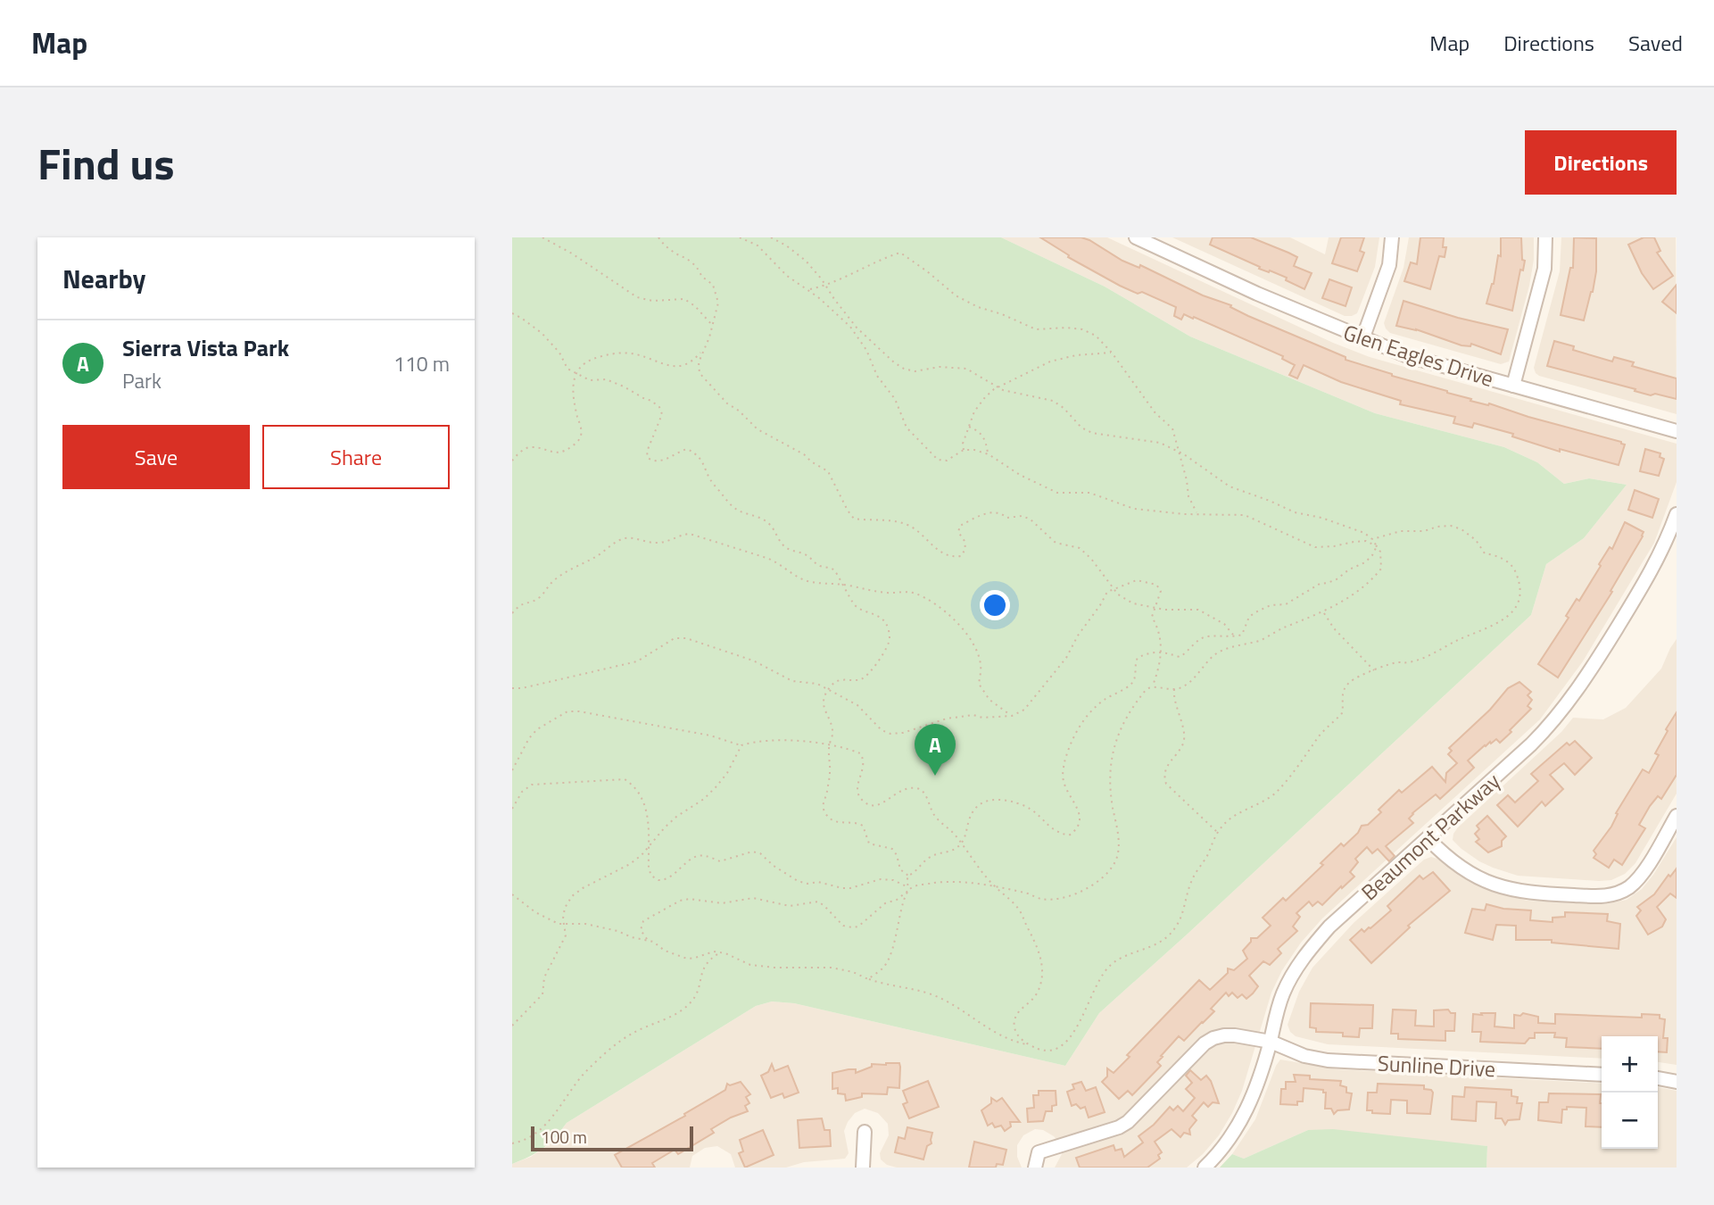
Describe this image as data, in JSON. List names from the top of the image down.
{
  "streets": {
    "street": ["Glen Eagles Drive", "Beaumont Parkway", "Sunline Drive"]
  },
  "crossings": [
    ["Beaumont Parkway", "Sunline Drive"]
  ],
  "scale_bar": "100 m",
  "page": {
    "header": "Map",
    "nav": ["Map", "Directions", "Saved"],
    "title": "Find us",
    "buttons": [
      "Directions",
      ["Save", "Share"]
    ],
    "heading": "Nearby",
    "list": [
      {
        "mark": "A",
        "name": "Sierra Vista Park",
        "note": "Park",
        "value": "110 m"
      }
    ],
    "pins": "A",
    "map_buttons": ["+", "−"],
    "scale": "100 m"
  }
}
